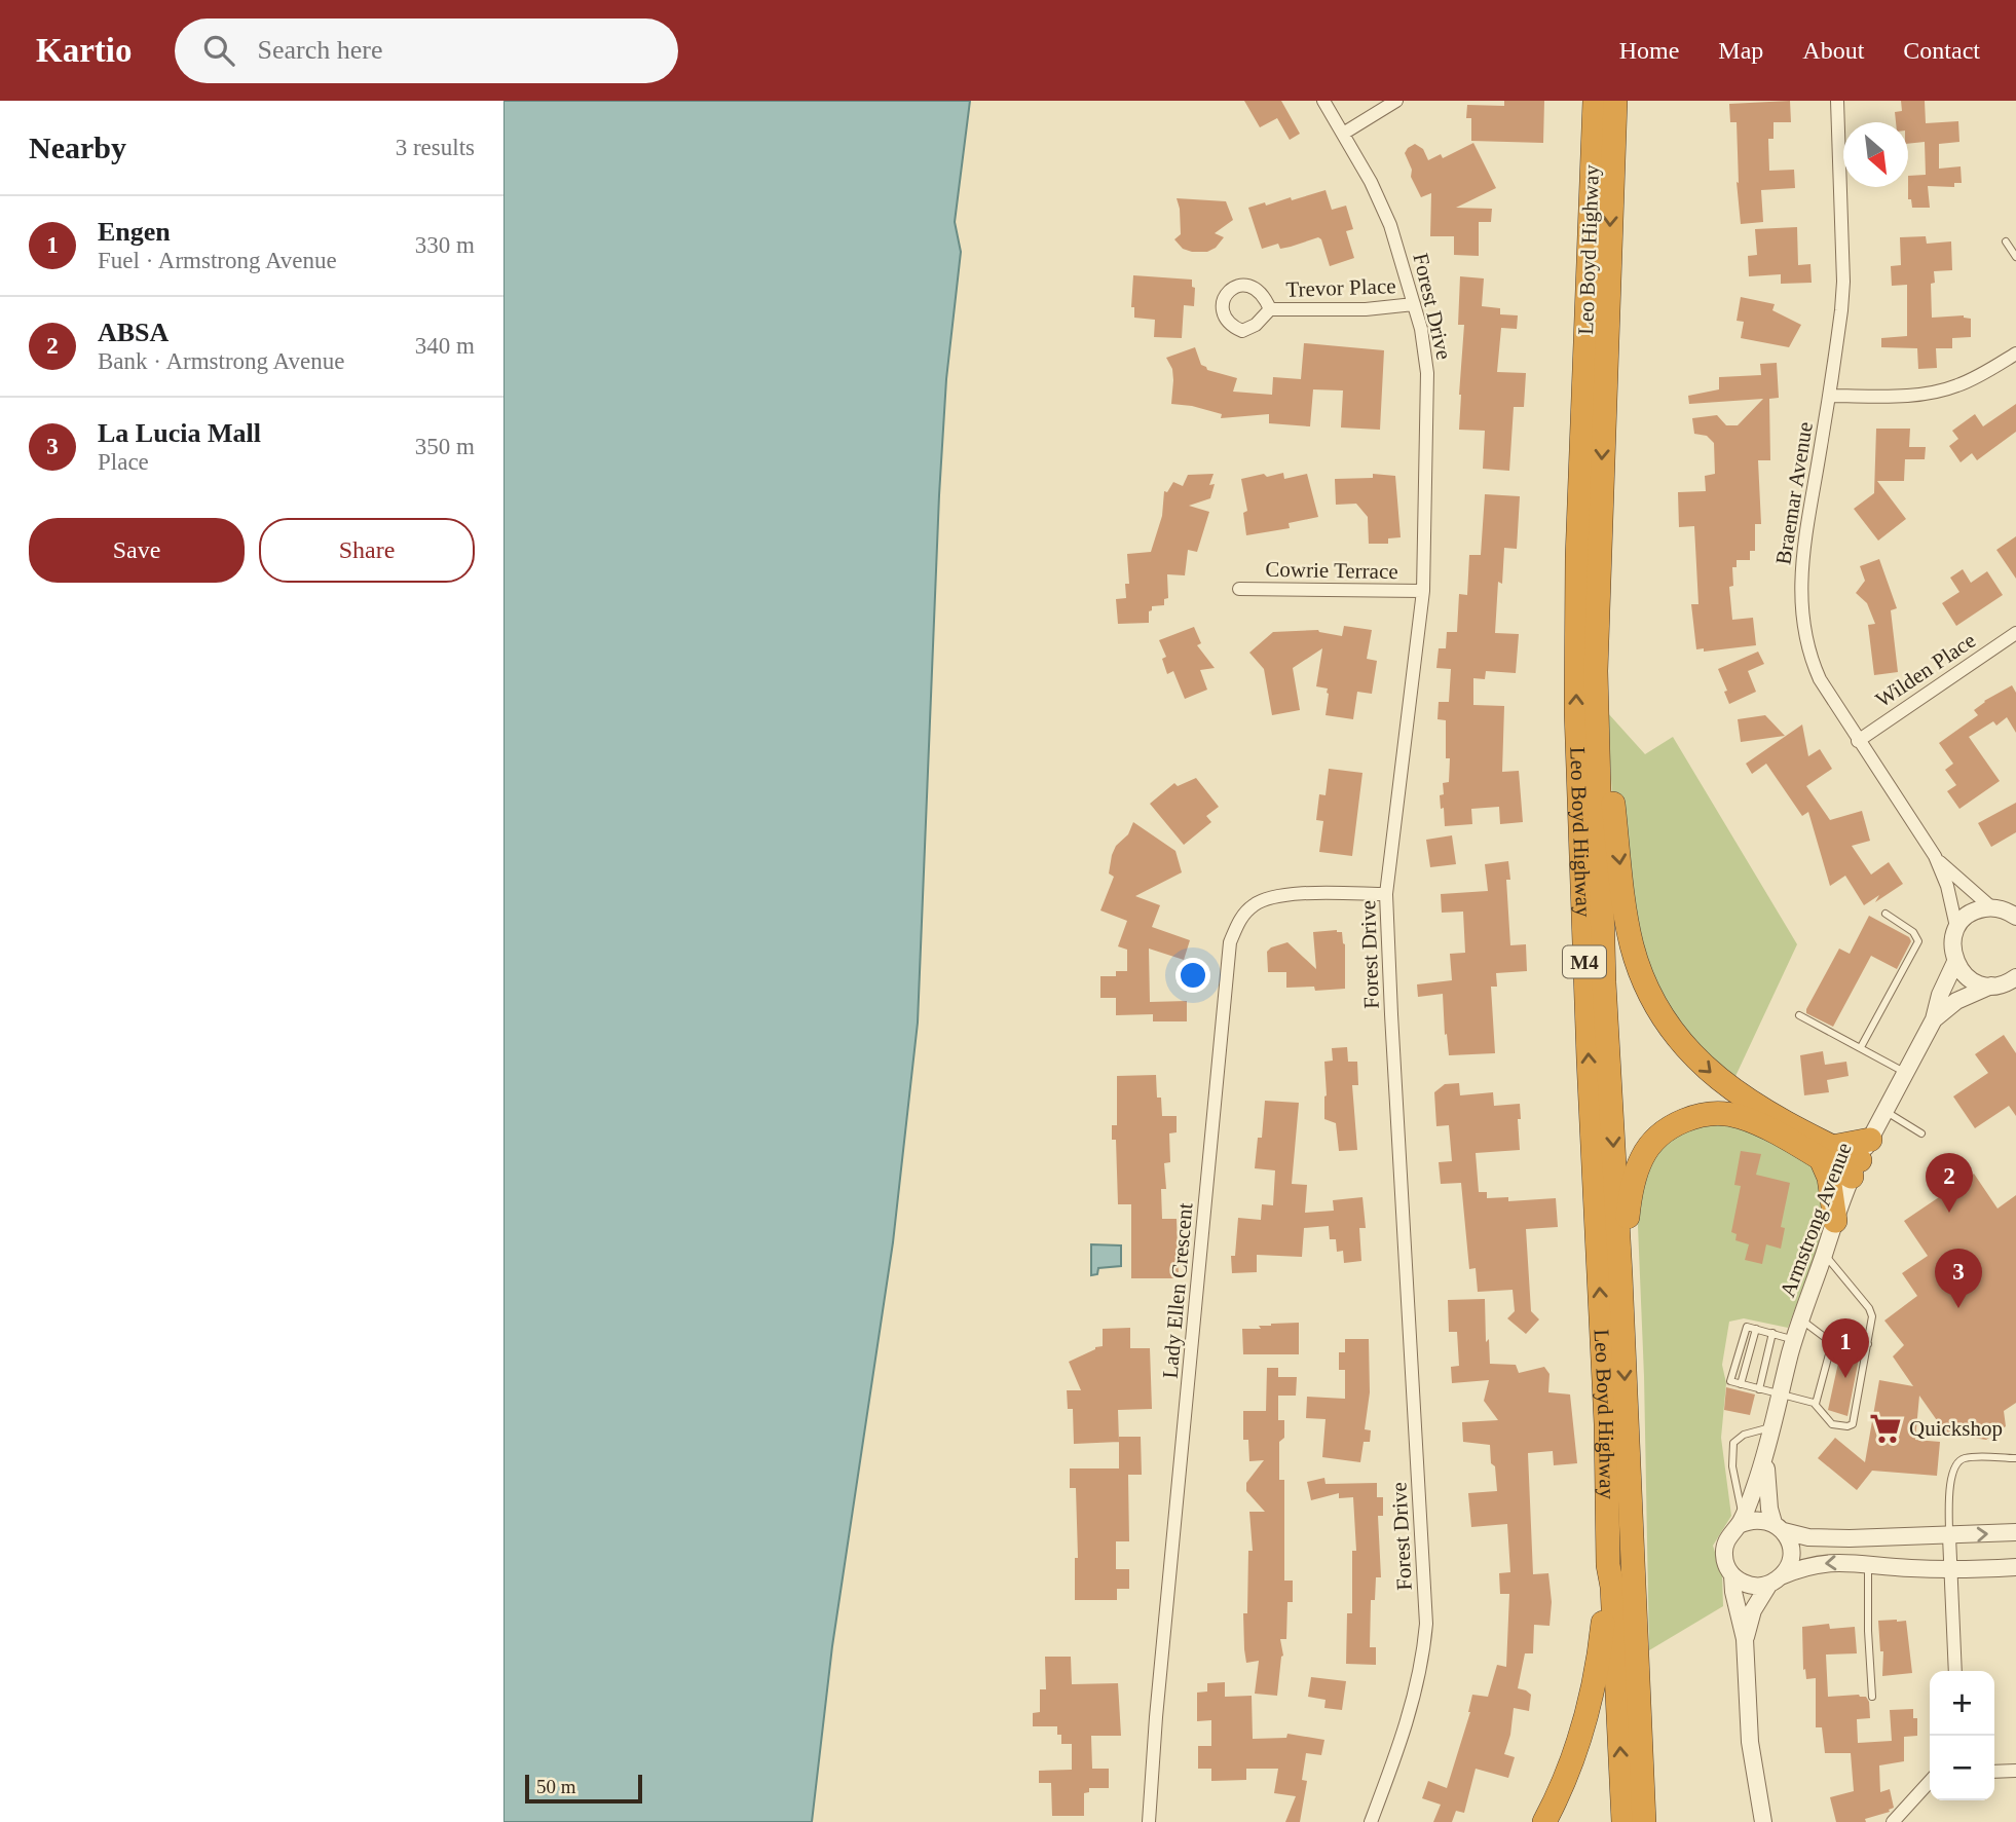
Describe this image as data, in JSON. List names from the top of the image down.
{
  "streets": {
    "highway": ["Leo Boyd Highway", "M4"],
    "street": [
      "Trevor Place",
      "Forest Drive",
      "Braemar Avenue",
      "Cowrie Terrace",
      "Wilden Place",
      "Armstrong Avenue",
      "Lady Ellen Crescent"
    ]
  },
  "crossings": [
    ["Trevor Place", "Forest Drive"],
    ["Forest Drive", "Cowrie Terrace"],
    ["Forest Drive", "Lady Ellen Crescent"],
    ["Braemar Avenue", "Wilden Place"]
  ],
  "places": {
    "supermarket": ["Quickshop"]
  },
  "scale_bar": "50 m",
  "north": "bottom right",
  "page": {
    "header": "Kartio",
    "search": "Search here",
    "nav": [
      "Home",
      "Map",
      "About",
      "Contact"
    ],
    "heading": ["Nearby", "3 results"],
    "list": [
      {
        "mark": "1",
        "name": "Engen",
        "note": "Fuel · Armstrong Avenue",
        "value": "330 m"
      },
      {
        "mark": "2",
        "name": "ABSA",
        "note": "Bank · Armstrong Avenue",
        "value": "340 m"
      },
      {
        "mark": "3",
        "name": "La Lucia Mall",
        "note": "Place",
        "value": "350 m"
      }
    ],
    "buttons": ["Save", "Share"],
    "pins": ["2", "3", "1"],
    "map_buttons": ["+", "−"],
    "scale": "50 m"
  }
}
